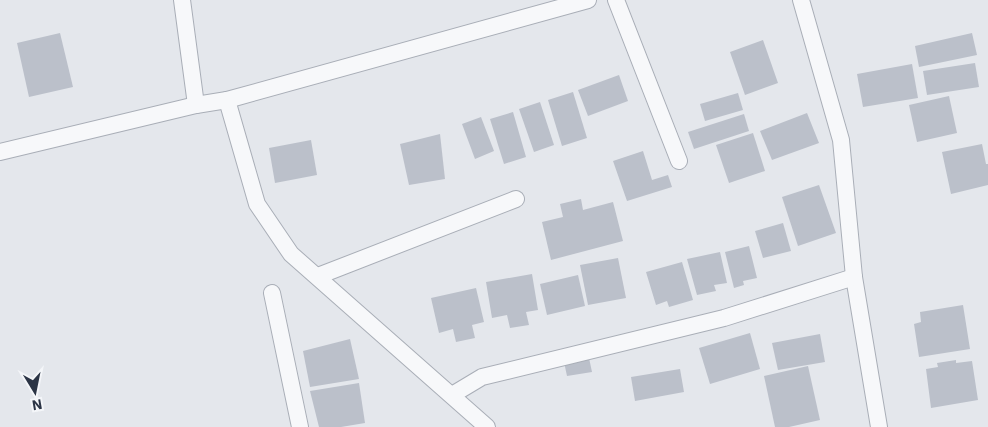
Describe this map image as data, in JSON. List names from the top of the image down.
{
  "north": "bottom"
}
